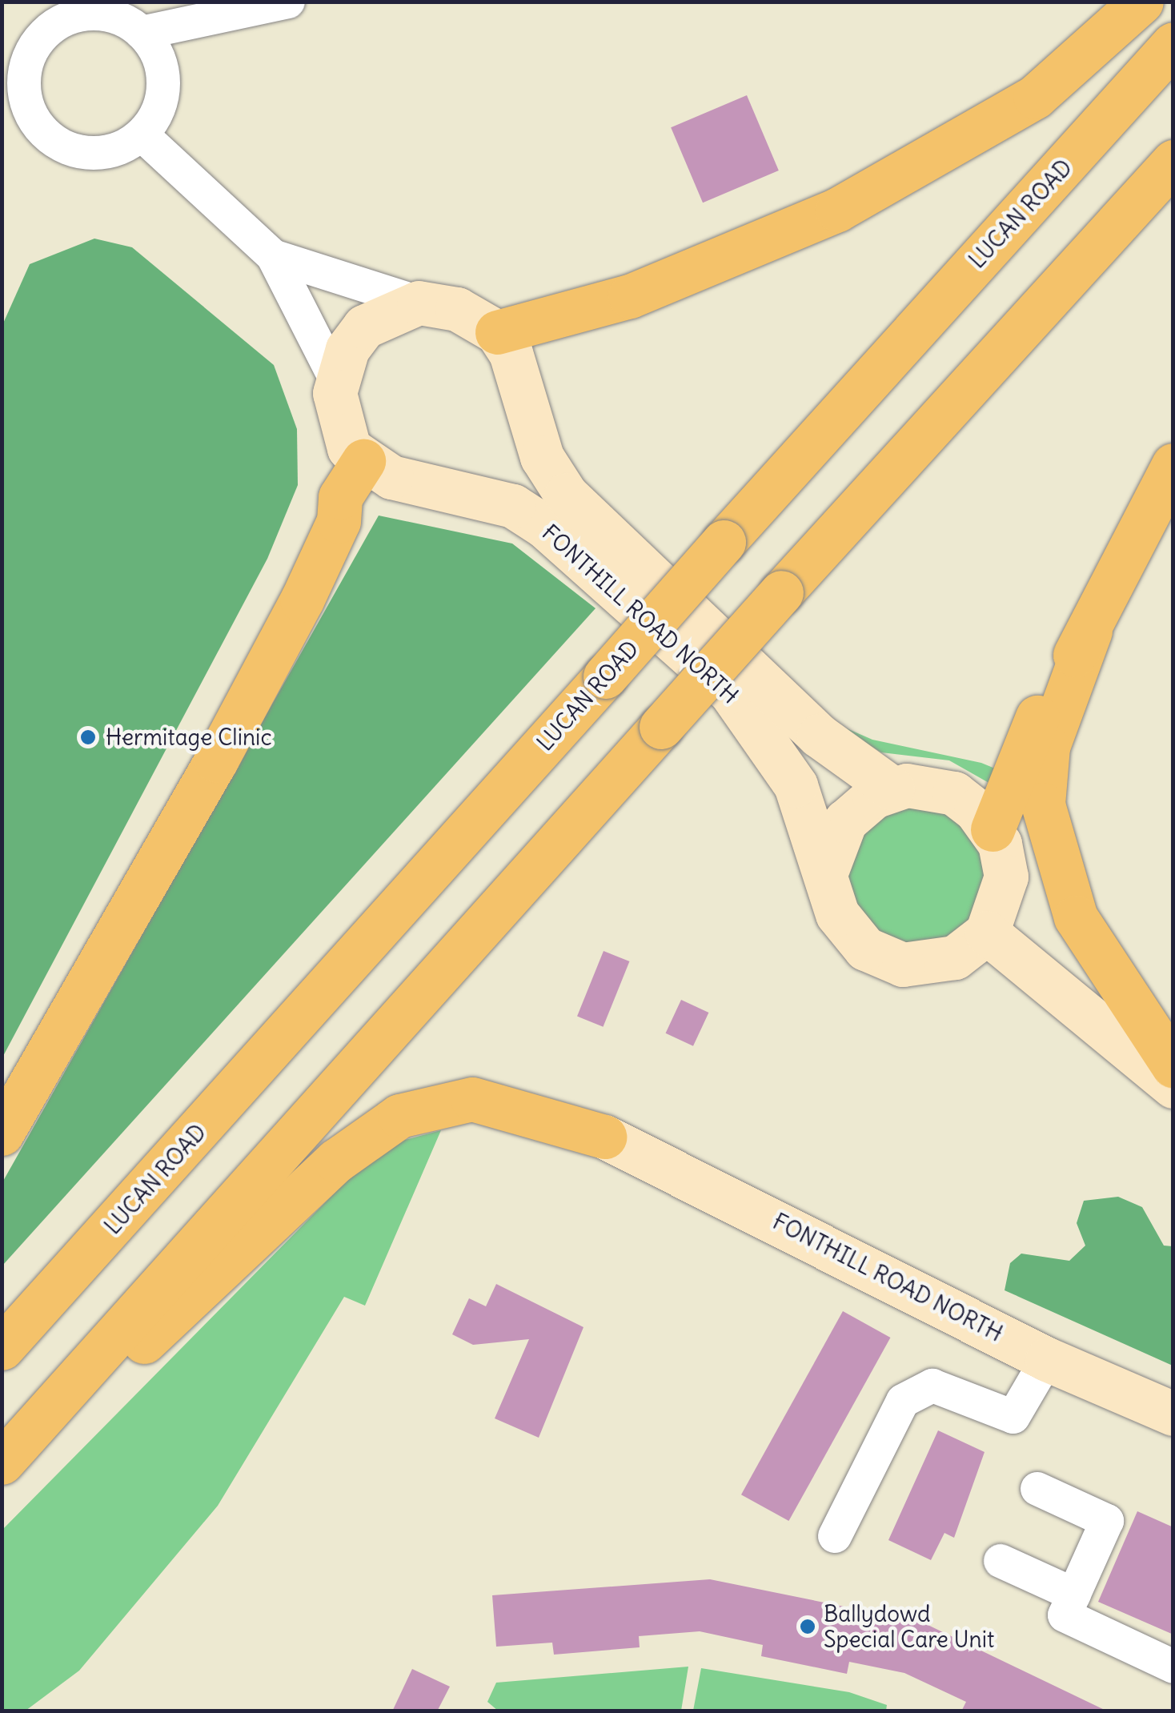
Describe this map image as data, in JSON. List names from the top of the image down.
{
  "streets": {
    "highway": ["LUCAN ROAD"],
    "main road": ["FONTHILL ROAD NORTH"]
  },
  "places": ["Hermitage Clinic", "Ballydowd Special Care Unit"]
}
